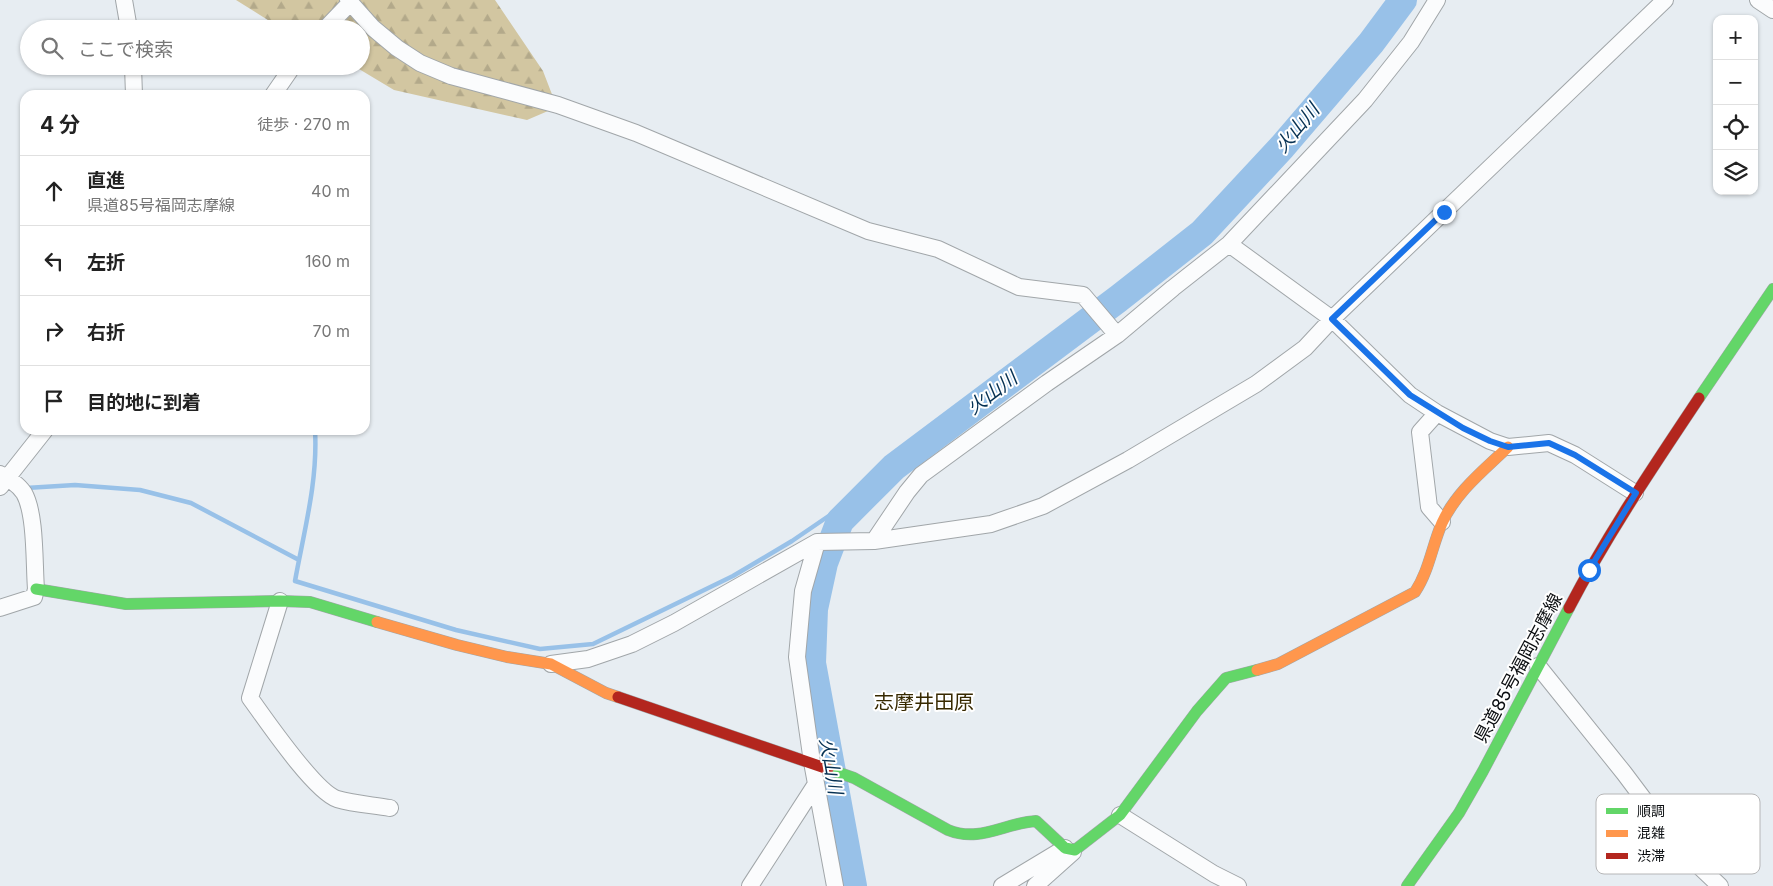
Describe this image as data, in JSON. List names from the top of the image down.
{
  "streets": {
    "street": ["県道85号福岡志摩線"]
  },
  "districts": ["志摩井田原"],
  "water": ["火山川"],
  "legend": ["順調", "混雑", "渋滞"],
  "page": {
    "map_buttons": ["+", "−"],
    "search": "ここで検索",
    "heading": ["4 分", "徒歩 · 270 m"],
    "list": [
      ["直進", "県道85号福岡志摩線", "40 m"],
      ["左折", "160 m"],
      ["右折", "70 m"],
      "目的地に到着"
    ]
  }
}
